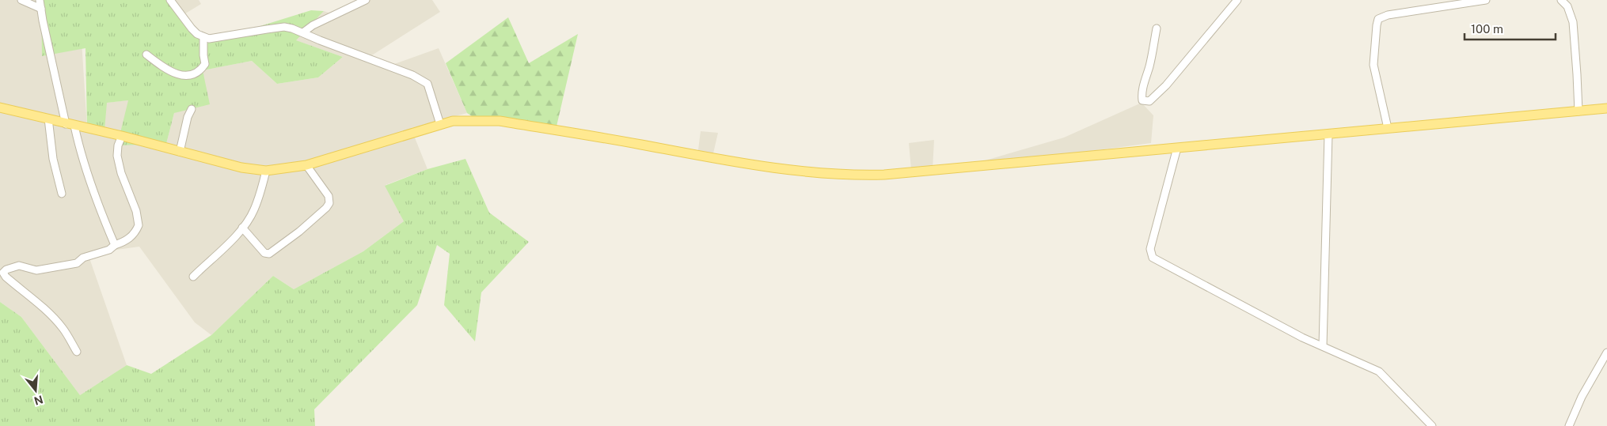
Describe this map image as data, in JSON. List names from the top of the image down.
{
  "scale_bar": "100 m",
  "north": "bottom"
}
